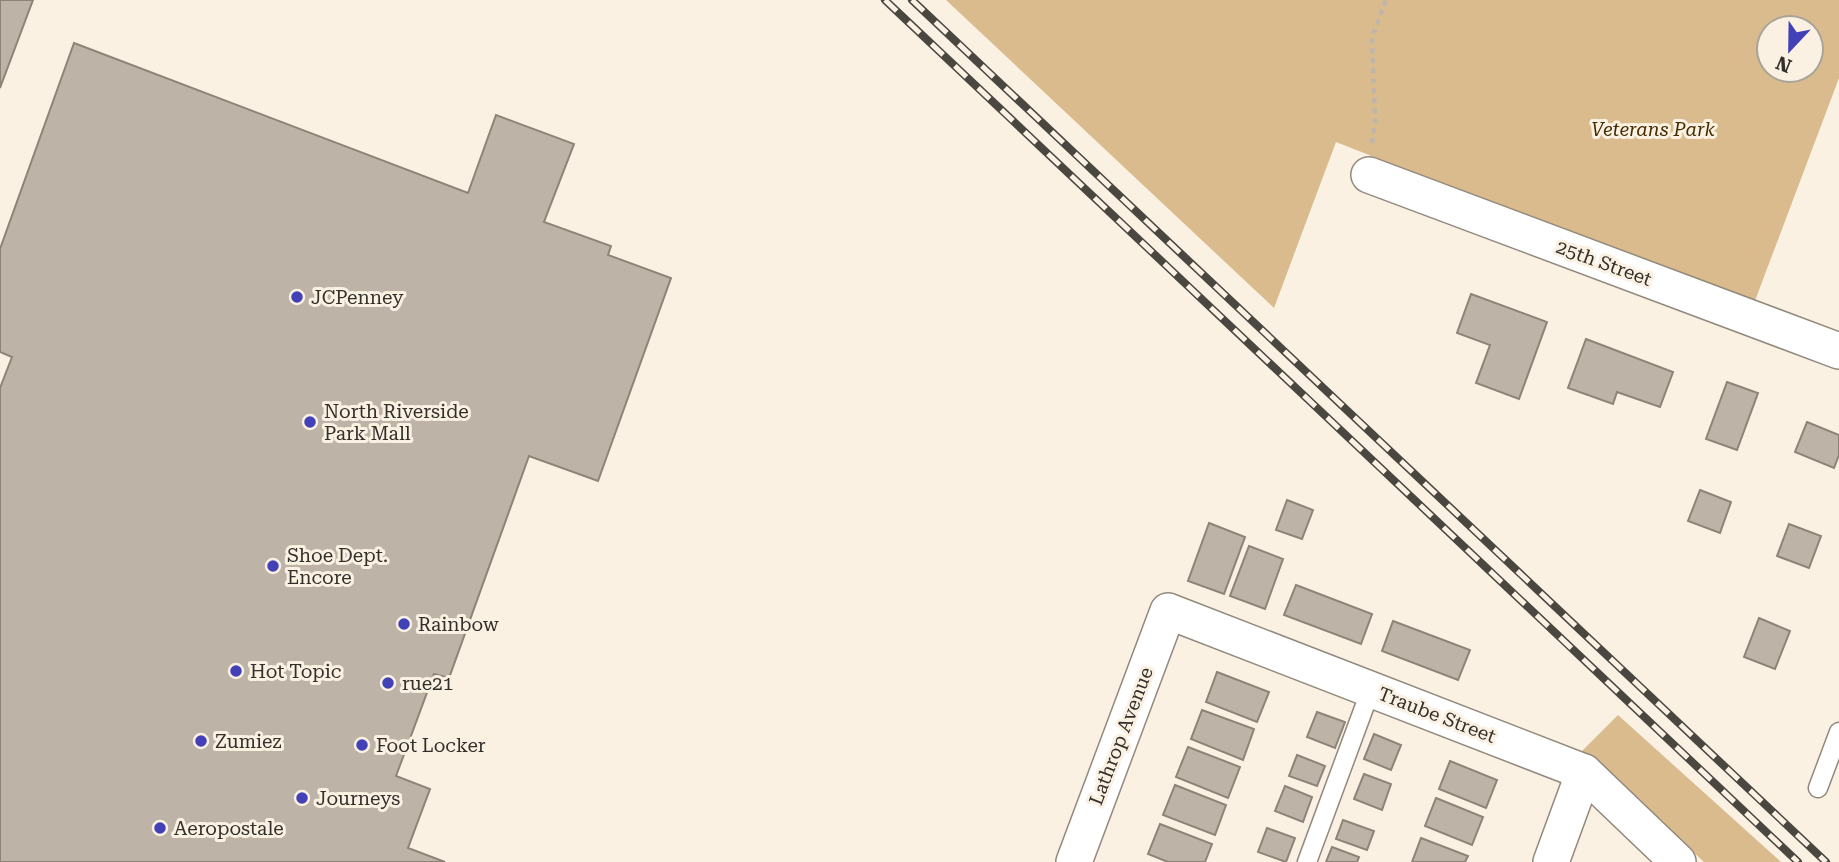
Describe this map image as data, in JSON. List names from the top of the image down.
{
  "streets": {
    "street": ["25th Street", "Traube Street", "Lathrop Avenue"]
  },
  "crossings": [
    ["Traube Street", "Lathrop Avenue"]
  ],
  "parks": ["Veterans Park"],
  "places": [
    "JCPenney",
    "North Riverside Park Mall",
    "Shoe Dept. Encore",
    "Rainbow",
    "Hot Topic",
    "rue21",
    "Zumiez",
    "Foot Locker",
    "Journeys",
    "Aeropostale"
  ],
  "north": "bottom"
}
